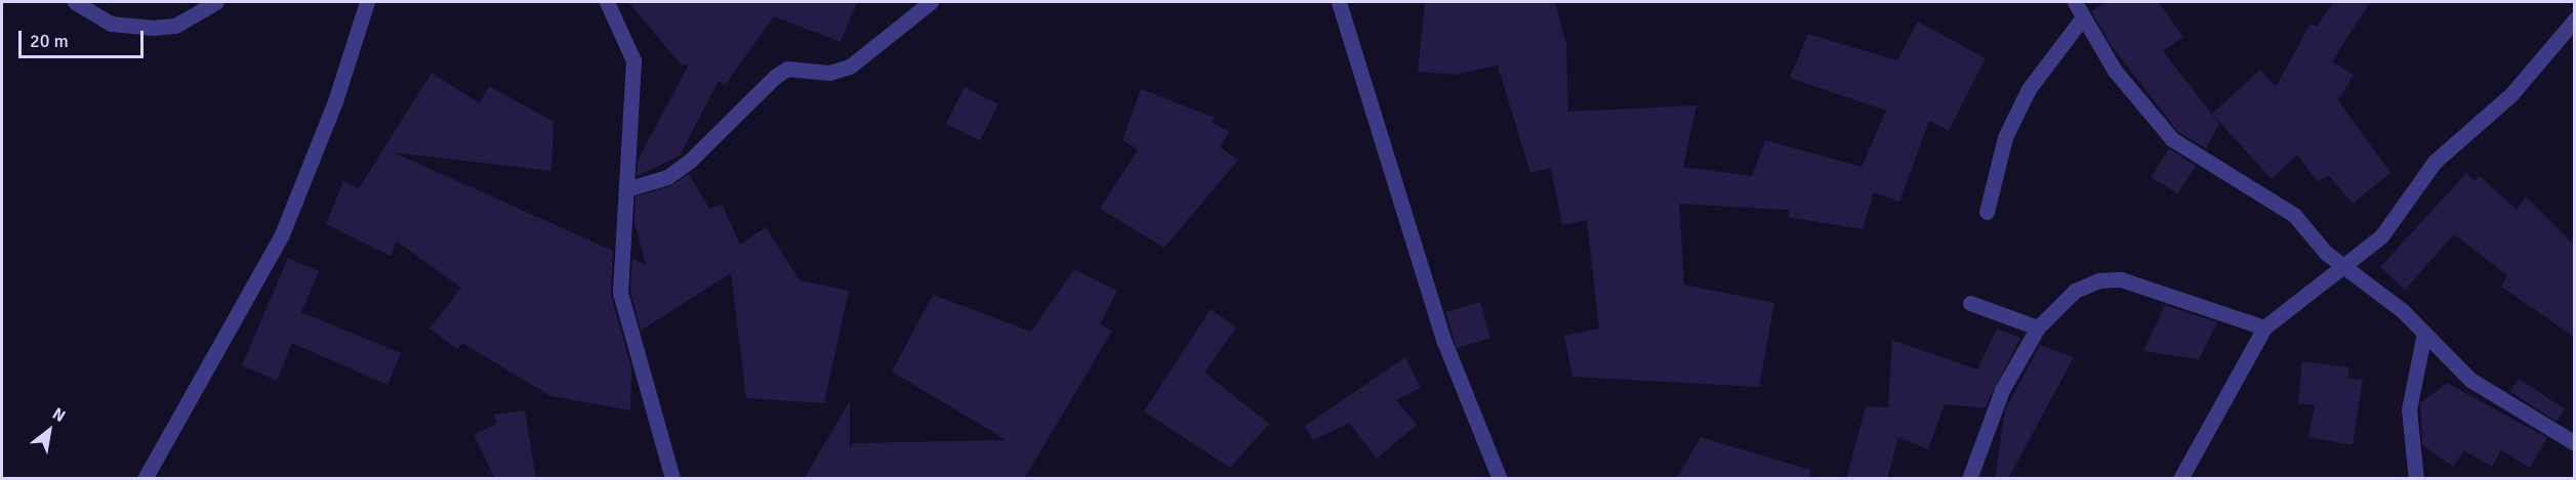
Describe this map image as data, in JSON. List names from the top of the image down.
{
  "scale_bar": "20 m",
  "north": "top right"
}
